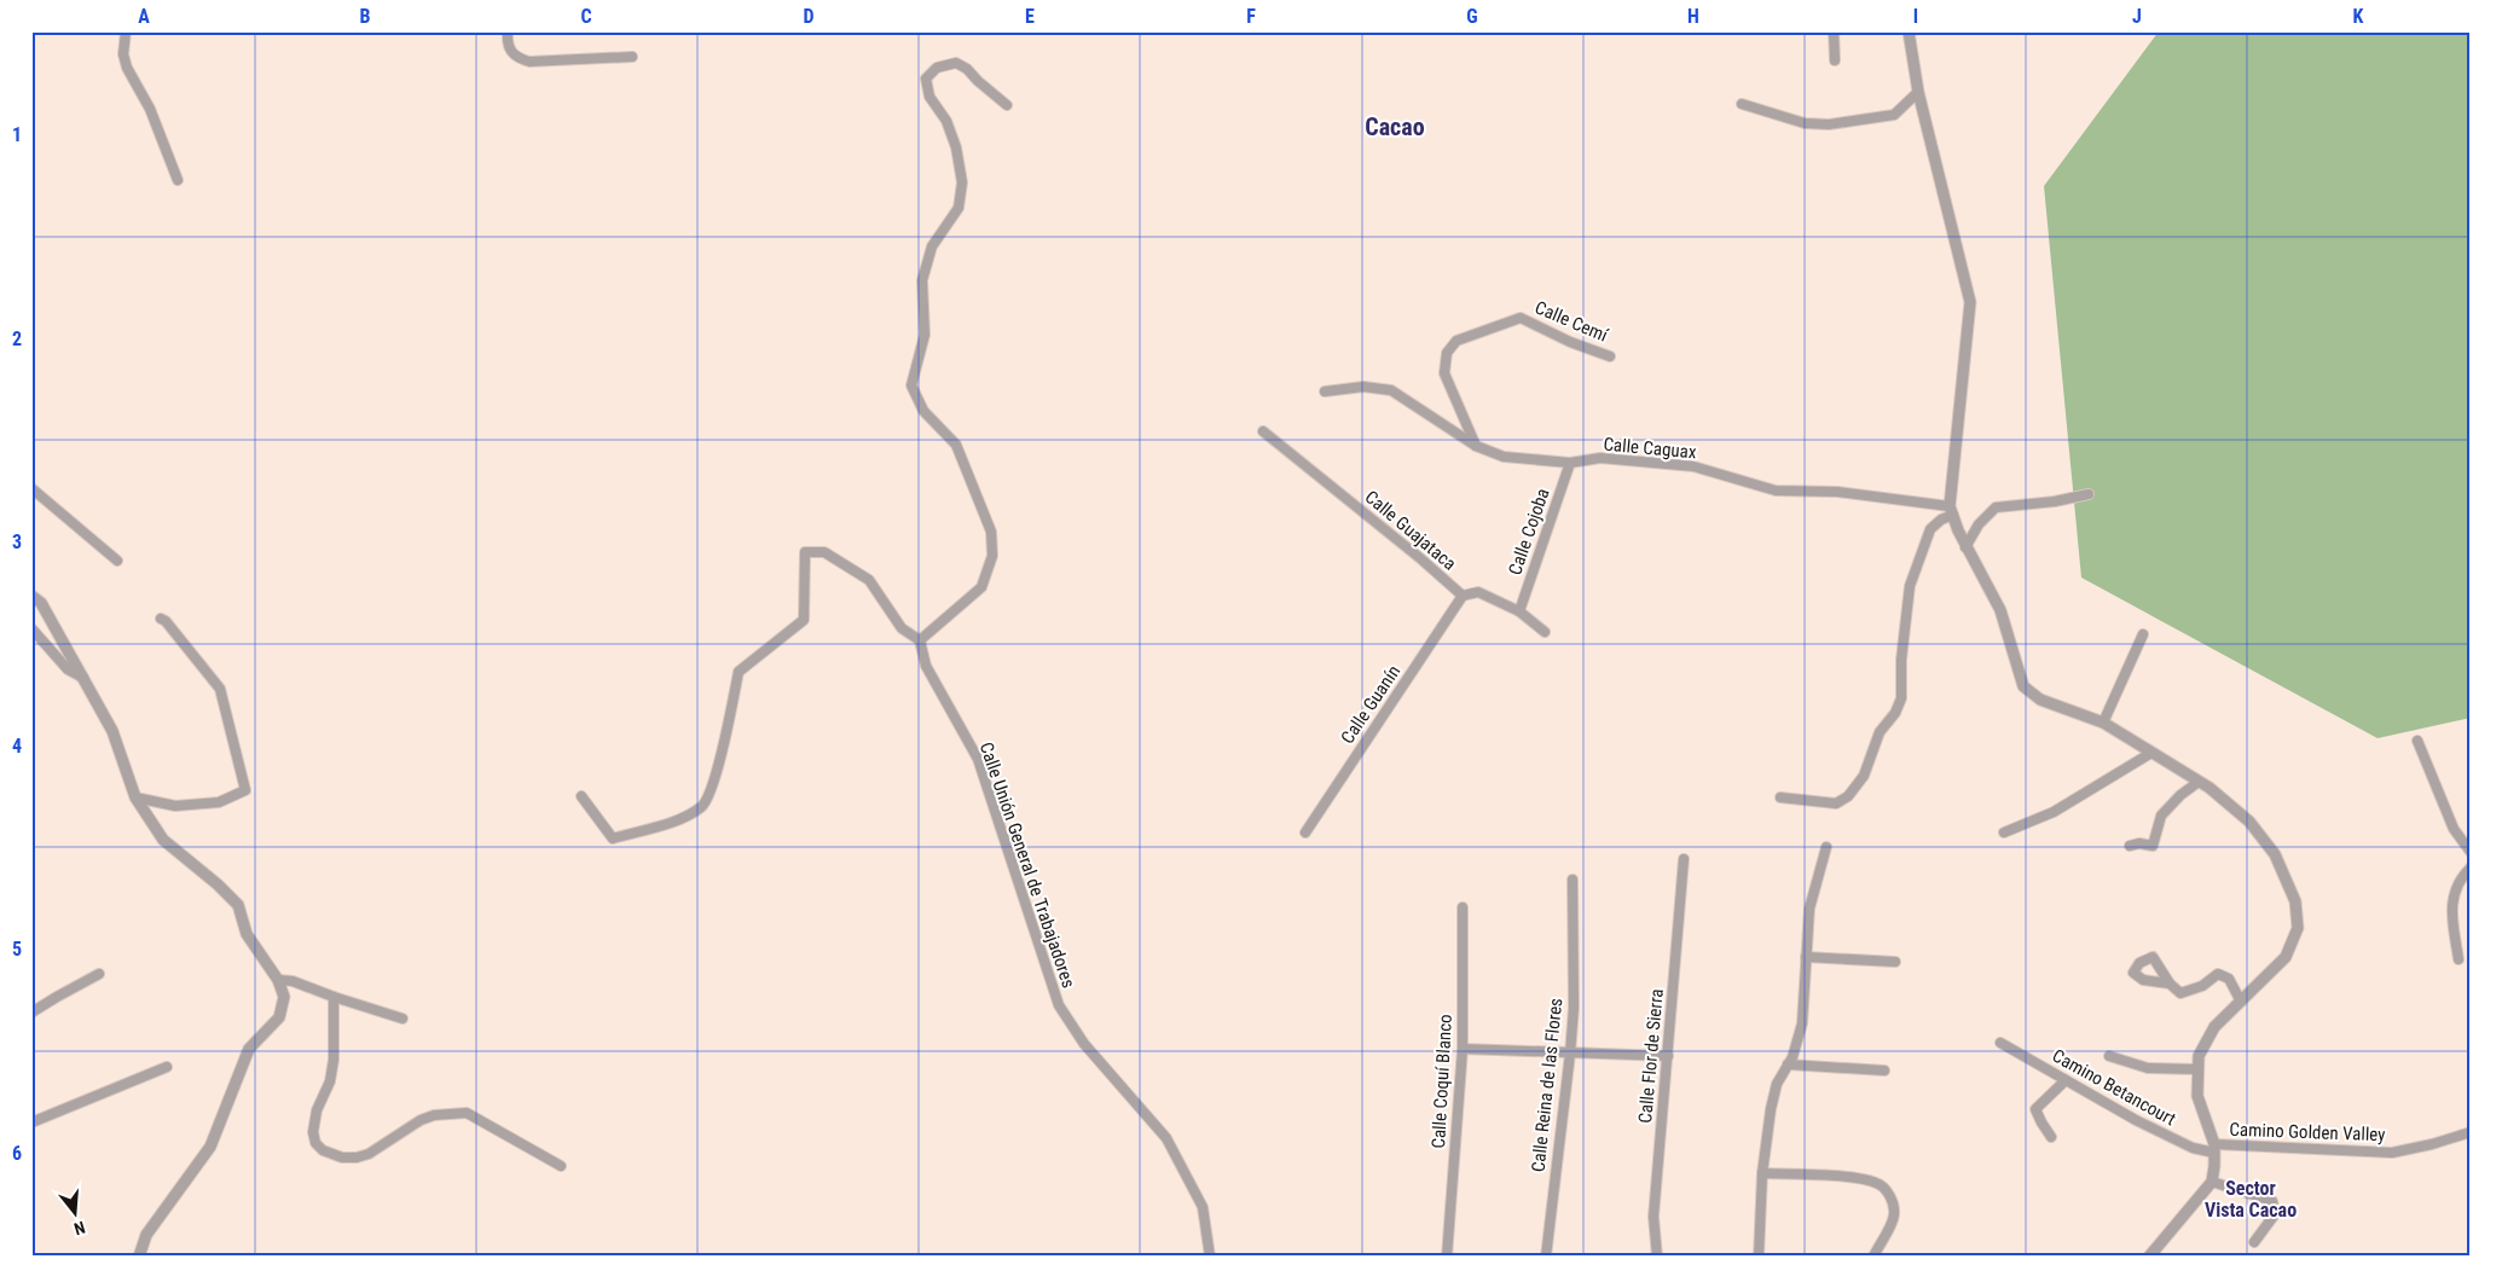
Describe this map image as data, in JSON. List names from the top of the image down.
{
  "streets": {
    "street": [
      "Calle Cemí",
      "Calle Caguax",
      "Calle Guajataca",
      "Calle Cojoba",
      "Calle Guanín",
      "Calle Unión General de Trabajadores",
      "Calle Flor de Sierra",
      "Calle Coquí Blanco",
      "Calle Reina de las Flores",
      "Camino Betancourt",
      "Camino Golden Valley"
    ]
  },
  "crossings": [
    ["Calle Cemí", "Calle Caguax"],
    ["Calle Caguax", "Calle Cojoba"],
    ["Calle Guajataca", "Calle Cojoba"],
    ["Calle Guajataca", "Calle Guanín"],
    ["Camino Betancourt", "Camino Golden Valley"]
  ],
  "districts": ["Cacao", "Sector Vista Cacao"],
  "north": "bottom",
  "grid": {
    "columns": [
      "A",
      "B",
      "C",
      "D",
      "E",
      "F",
      "G",
      "H",
      "I",
      "J",
      "K"
    ],
    "rows": [
      "1",
      "2",
      "3",
      "4",
      "5",
      "6"
    ]
  }
}
